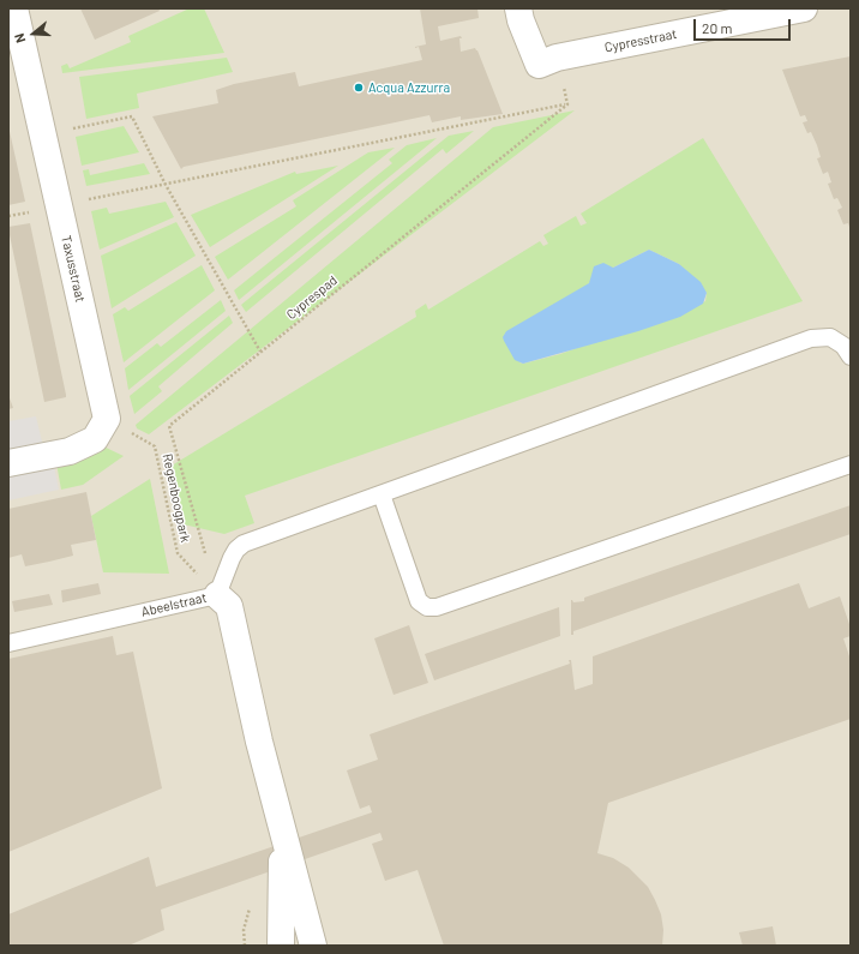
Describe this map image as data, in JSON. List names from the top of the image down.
{
  "streets": {
    "street": ["Cypresstraat", "Taxusstraat", "Abeelstraat"],
    "path": ["Cyprespad", "Regenboogpark"]
  },
  "crossings": [
    ["Taxusstraat", "Regenboogpark"],
    ["Cyprespad", "Regenboogpark"],
    ["Cyprespad", "Abeelstraat"],
    ["Regenboogpark", "Abeelstraat"]
  ],
  "places": ["Acqua Azzurra"],
  "scale_bar": "20 m",
  "north": "left"
}
